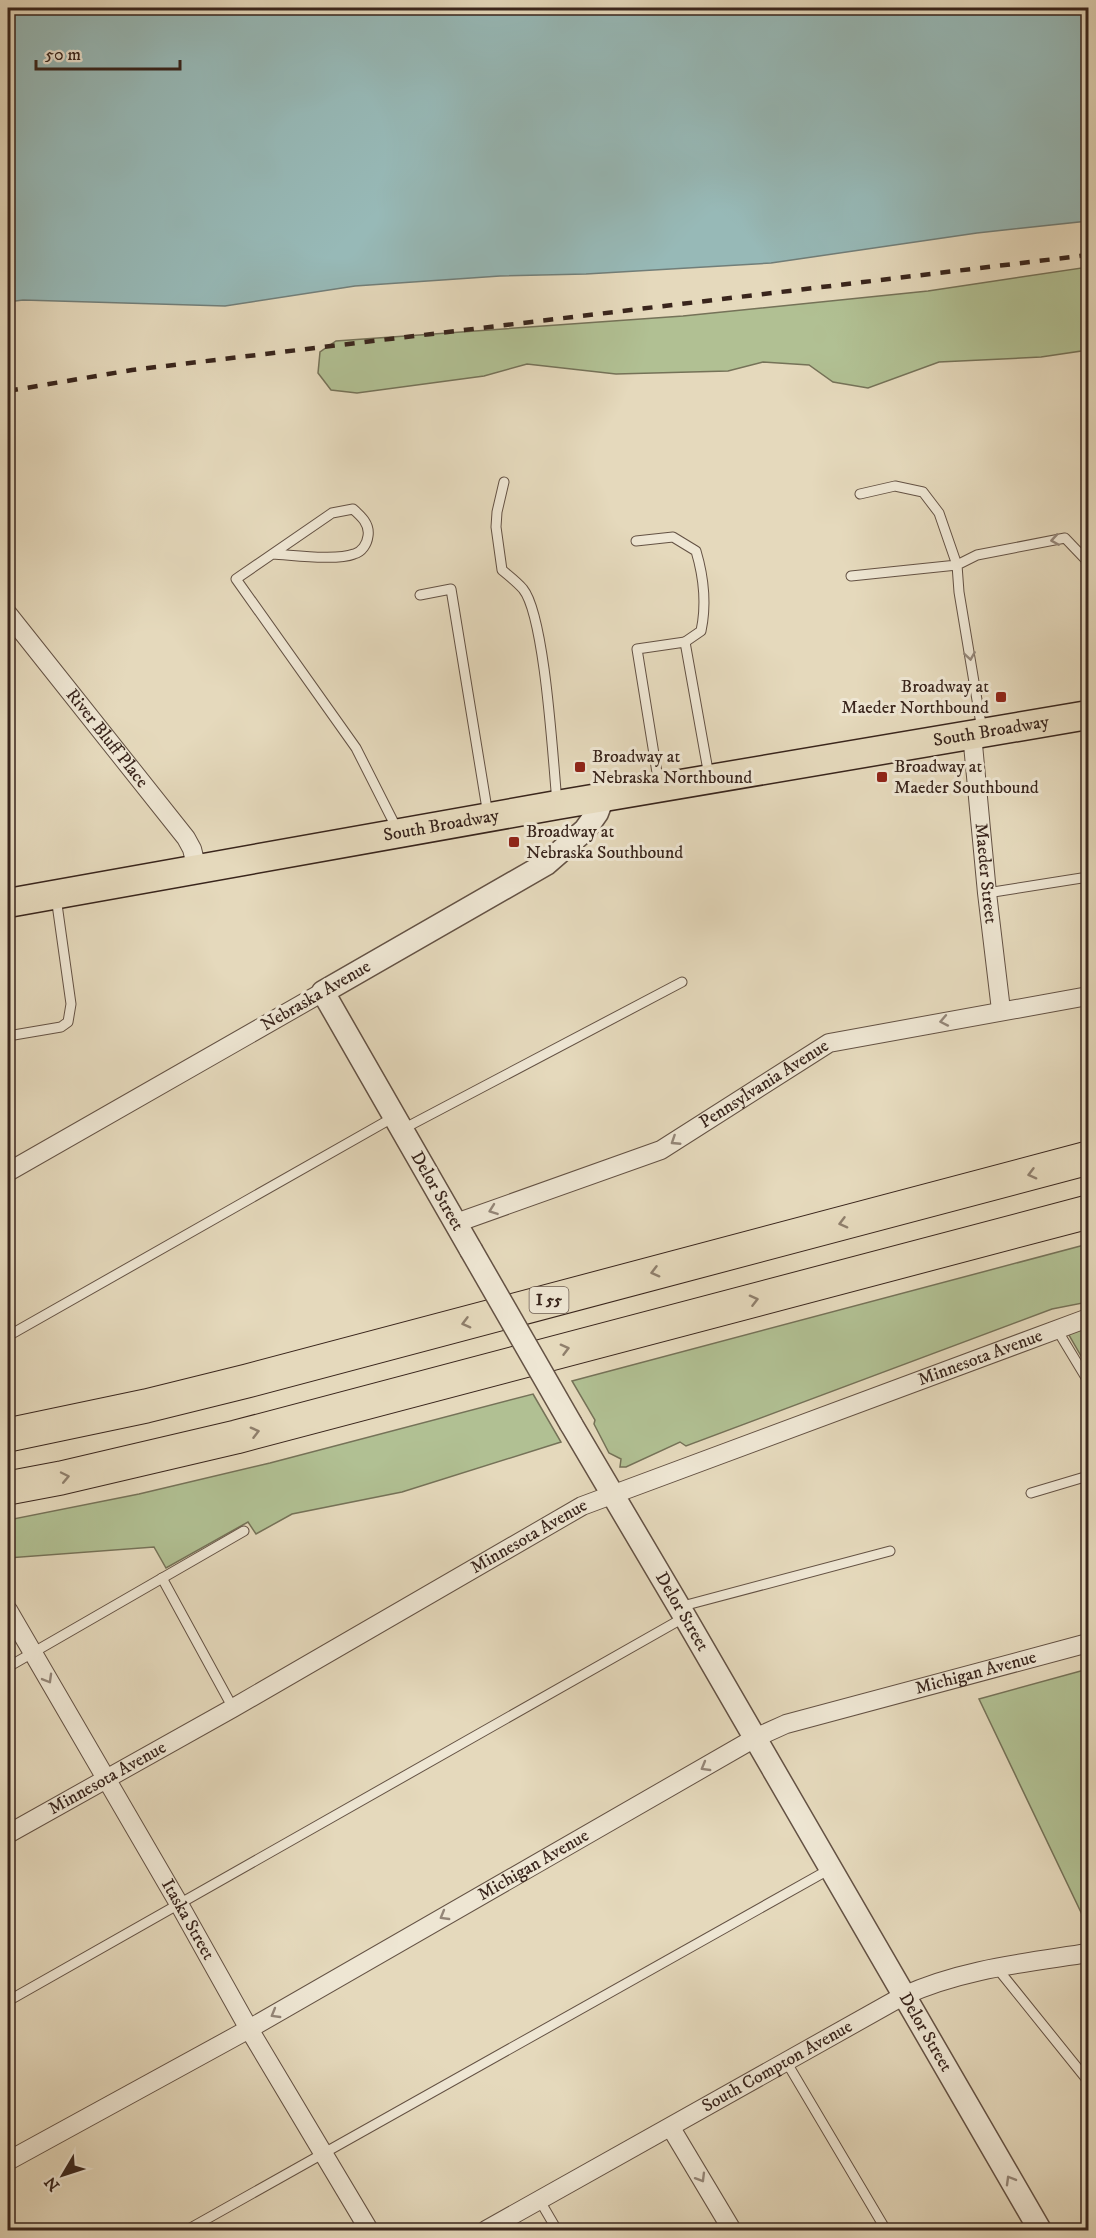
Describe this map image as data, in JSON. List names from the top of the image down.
{
  "streets": {
    "highway": ["I 55"],
    "main road": ["South Broadway"],
    "street": [
      "River Bluff Place",
      "Maeder Street",
      "Nebraska Avenue",
      "Pennsylvania Avenue",
      "Delor Street",
      "Minnesota Avenue",
      "Michigan Avenue",
      "Itaska Street",
      "South Compton Avenue"
    ]
  },
  "crossings": [
    ["South Broadway", "River Bluff Place"],
    ["South Broadway", "Maeder Street"],
    ["South Broadway", "Nebraska Avenue"],
    ["Maeder Street", "Pennsylvania Avenue"],
    ["Nebraska Avenue", "Delor Street"],
    ["Pennsylvania Avenue", "Delor Street"],
    ["Delor Street", "Minnesota Avenue"],
    ["Delor Street", "Michigan Avenue"],
    ["Delor Street", "South Compton Avenue"],
    ["Minnesota Avenue", "Itaska Street"],
    ["Michigan Avenue", "Itaska Street"]
  ],
  "one_way": ["Pennsylvania Avenue", "Michigan Avenue"],
  "places": {
    "transit": [
      "Broadway at Maeder Northbound",
      "Broadway at Nebraska Northbound",
      "Broadway at Maeder Southbound",
      "Broadway at Nebraska Southbound"
    ]
  },
  "scale_bar": "50 m",
  "north": "bottom left"
}
